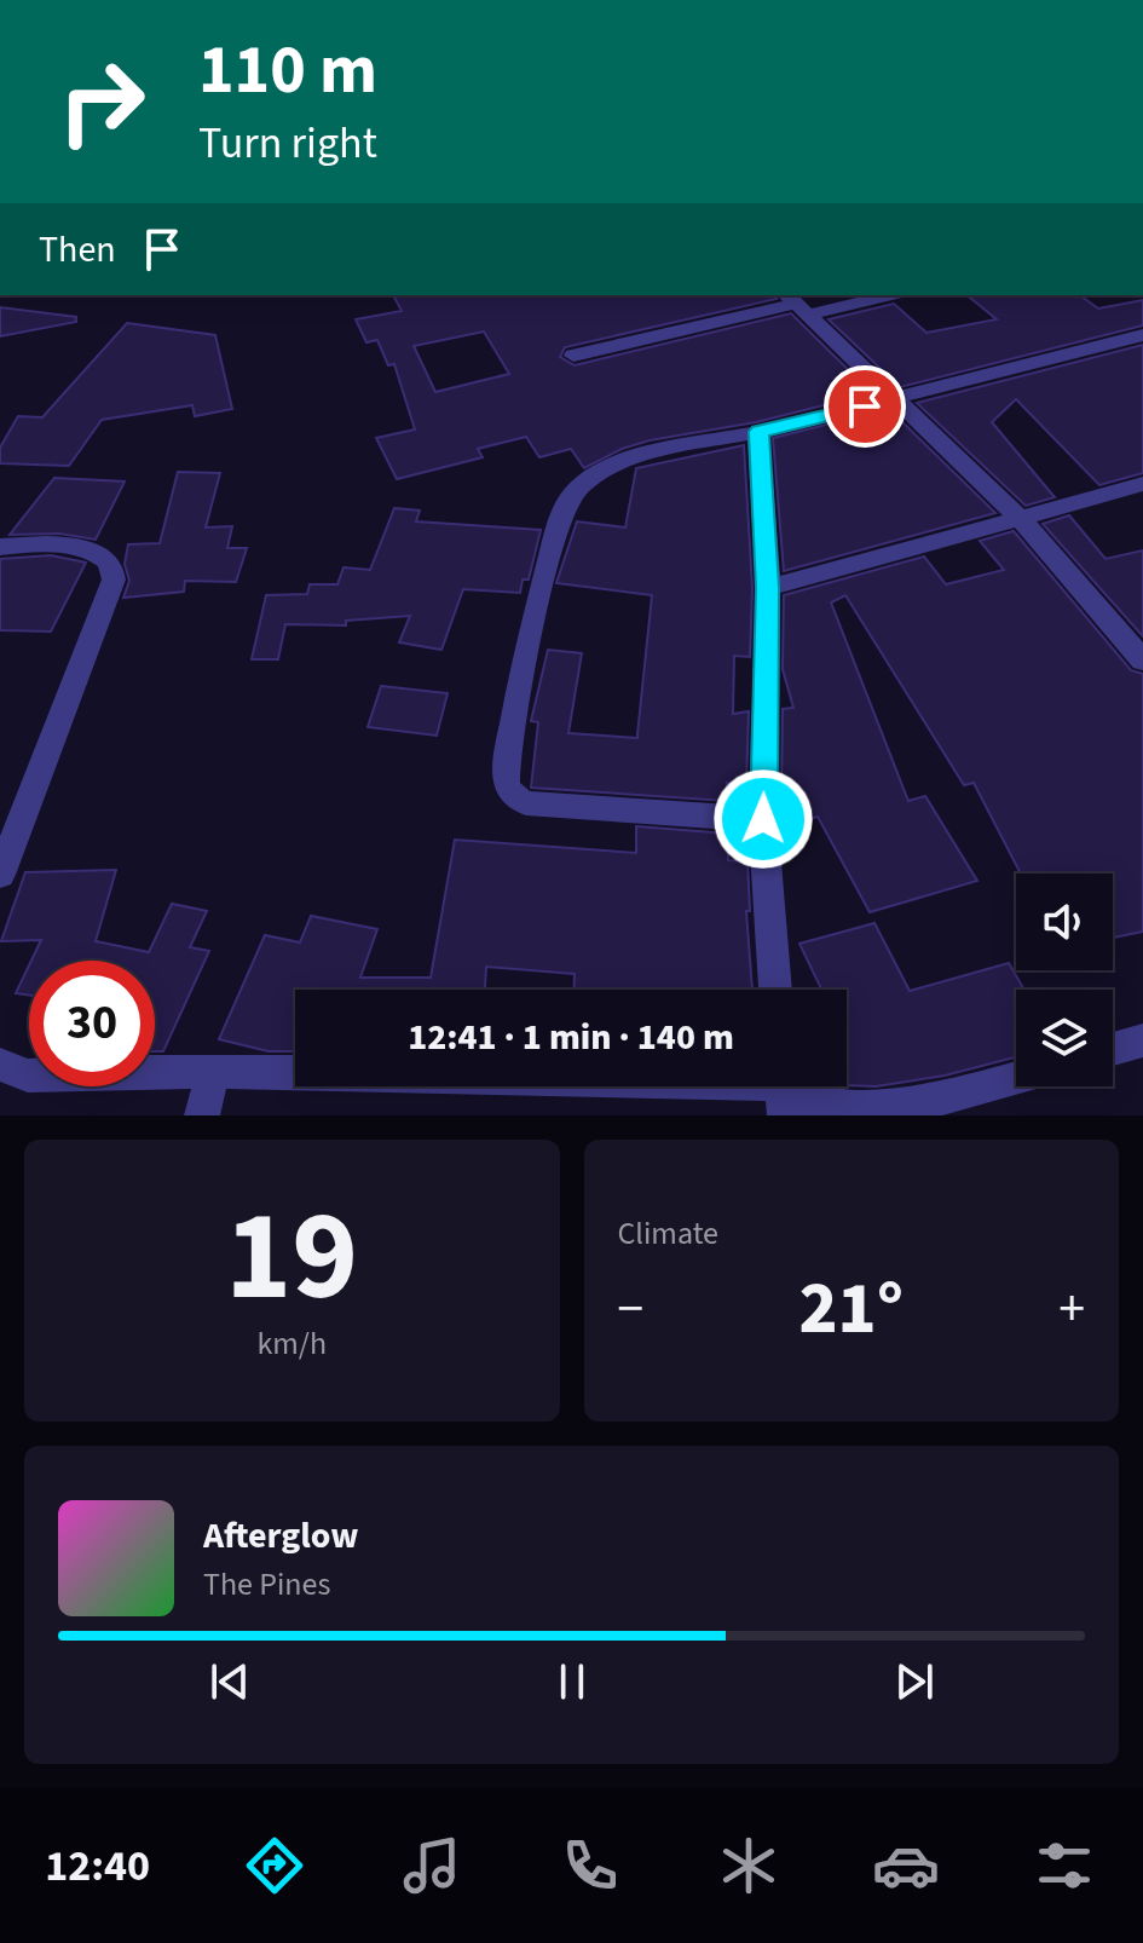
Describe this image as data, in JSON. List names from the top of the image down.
{
  "page": {
    "turn": ["110 m", "Turn right"],
    "then": "Then",
    "limit": "30",
    "trip": "12:41 · 1 min · 140 m",
    "tile": [
      ["19", "km/h"],
      "Climate"
    ],
    "heat": ["−", "21°", "+"],
    "song": ["Afterglow", "The Pines"],
    "tabs": "12:40"
  }
}
